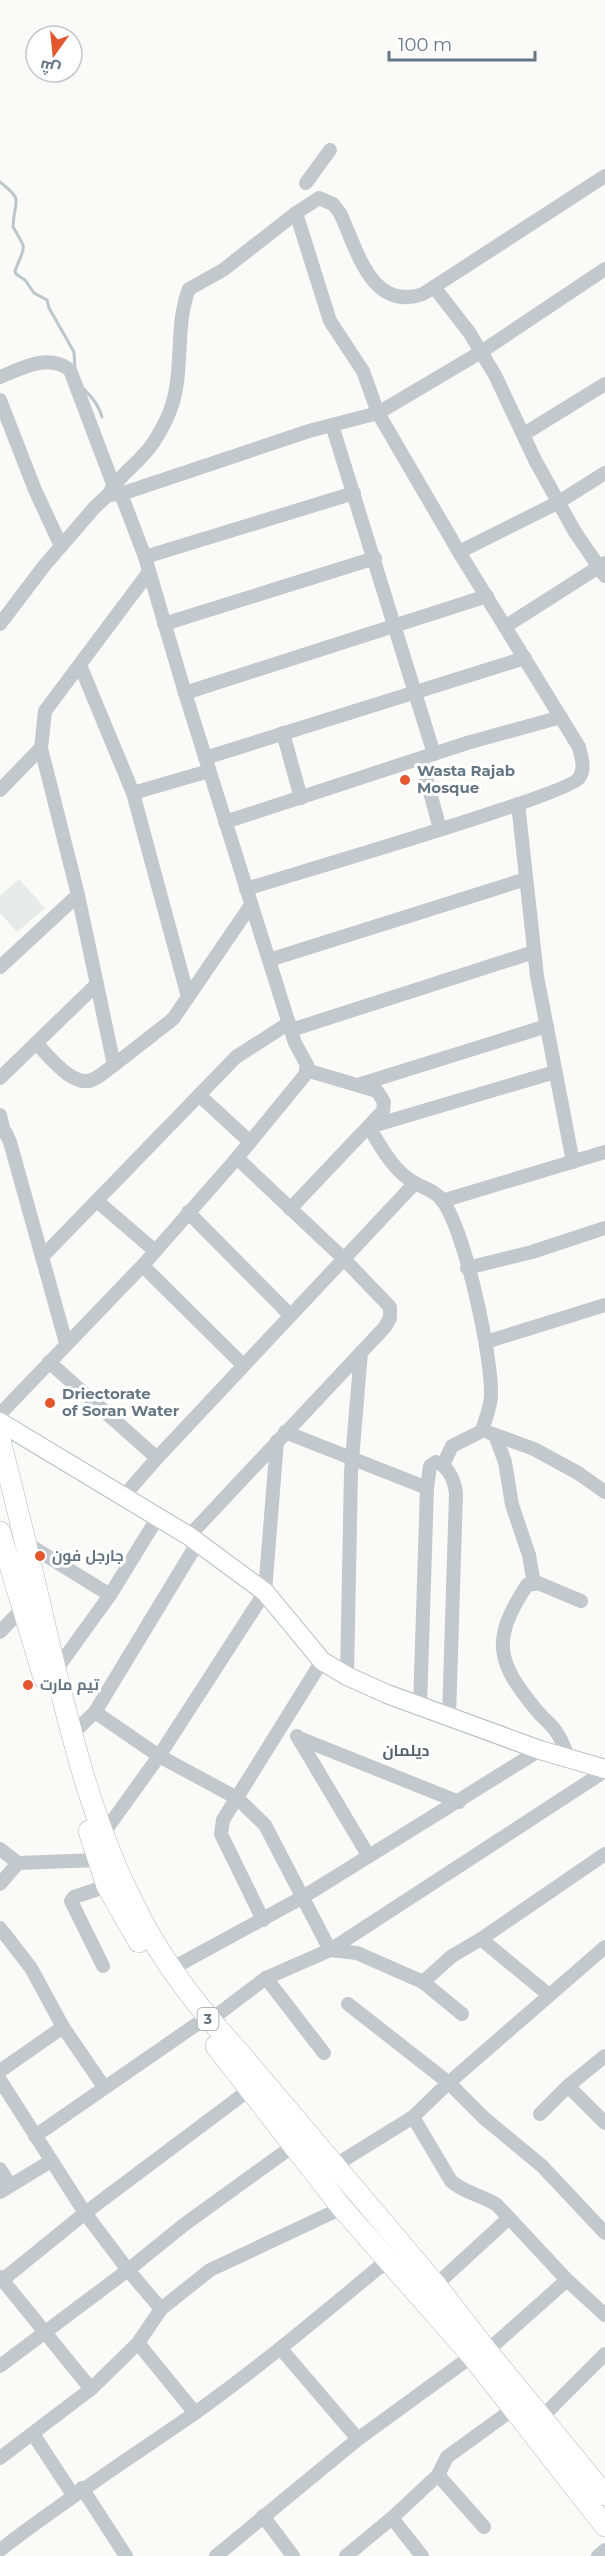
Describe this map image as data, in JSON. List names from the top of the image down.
{
  "streets": {
    "highway": ["3"]
  },
  "districts": ["دیلمان"],
  "places": [
    "Wasta Rajab Mosque",
    "Driectorate of Soran Water",
    "جارجل فون",
    "تيم مارت"
  ],
  "scale_bar": "100 m",
  "north": "bottom"
}
